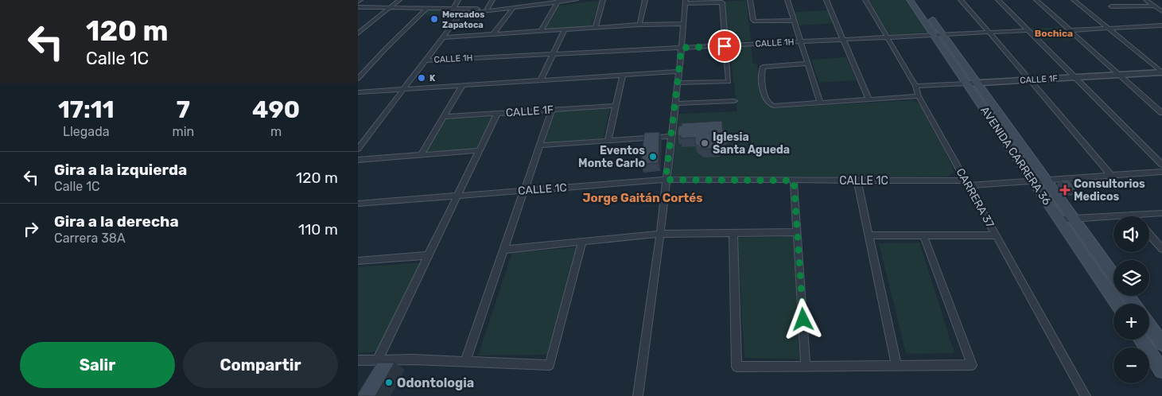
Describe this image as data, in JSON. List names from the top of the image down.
{
  "streets": {
    "main road": ["AVENIDA CARRERA 36"],
    "street": [
      "CALLE 1H",
      "CALLE 1F",
      "CALLE 1C",
      "CARRERA 37"
    ]
  },
  "crossings": [
    ["CALLE 1H", "AVENIDA CARRERA 36"],
    ["CALLE 1H", "CARRERA 37"],
    ["CALLE 1F", "AVENIDA CARRERA 36"],
    ["CALLE 1F", "CARRERA 37"],
    ["AVENIDA CARRERA 36", "CALLE 1C"],
    ["CALLE 1C", "CARRERA 37"]
  ],
  "districts": ["Bochica", "Jorge Gaitán Cortés"],
  "places": {
    "other": [
      "Mercados Zapatoca",
      "K",
      "Iglesia Santa Agueda",
      "Eventos Monte Carlo",
      "Odontologia"
    ],
    "health": ["Consultorios Medicos"]
  },
  "page": {
    "turn": ["120 m", "Calle 1C"],
    "eta": [
      "17:11",
      "Llegada",
      "7",
      "min",
      "490",
      "m"
    ],
    "list": [
      {
        "name": "Gira a la izquierda",
        "note": "Calle 1C",
        "value": "120 m"
      },
      {
        "name": "Gira a la derecha",
        "note": "Carrera 38A",
        "value": "110 m"
      }
    ],
    "map_buttons": ["+", "−"],
    "buttons": ["Salir", "Compartir"]
  }
}
